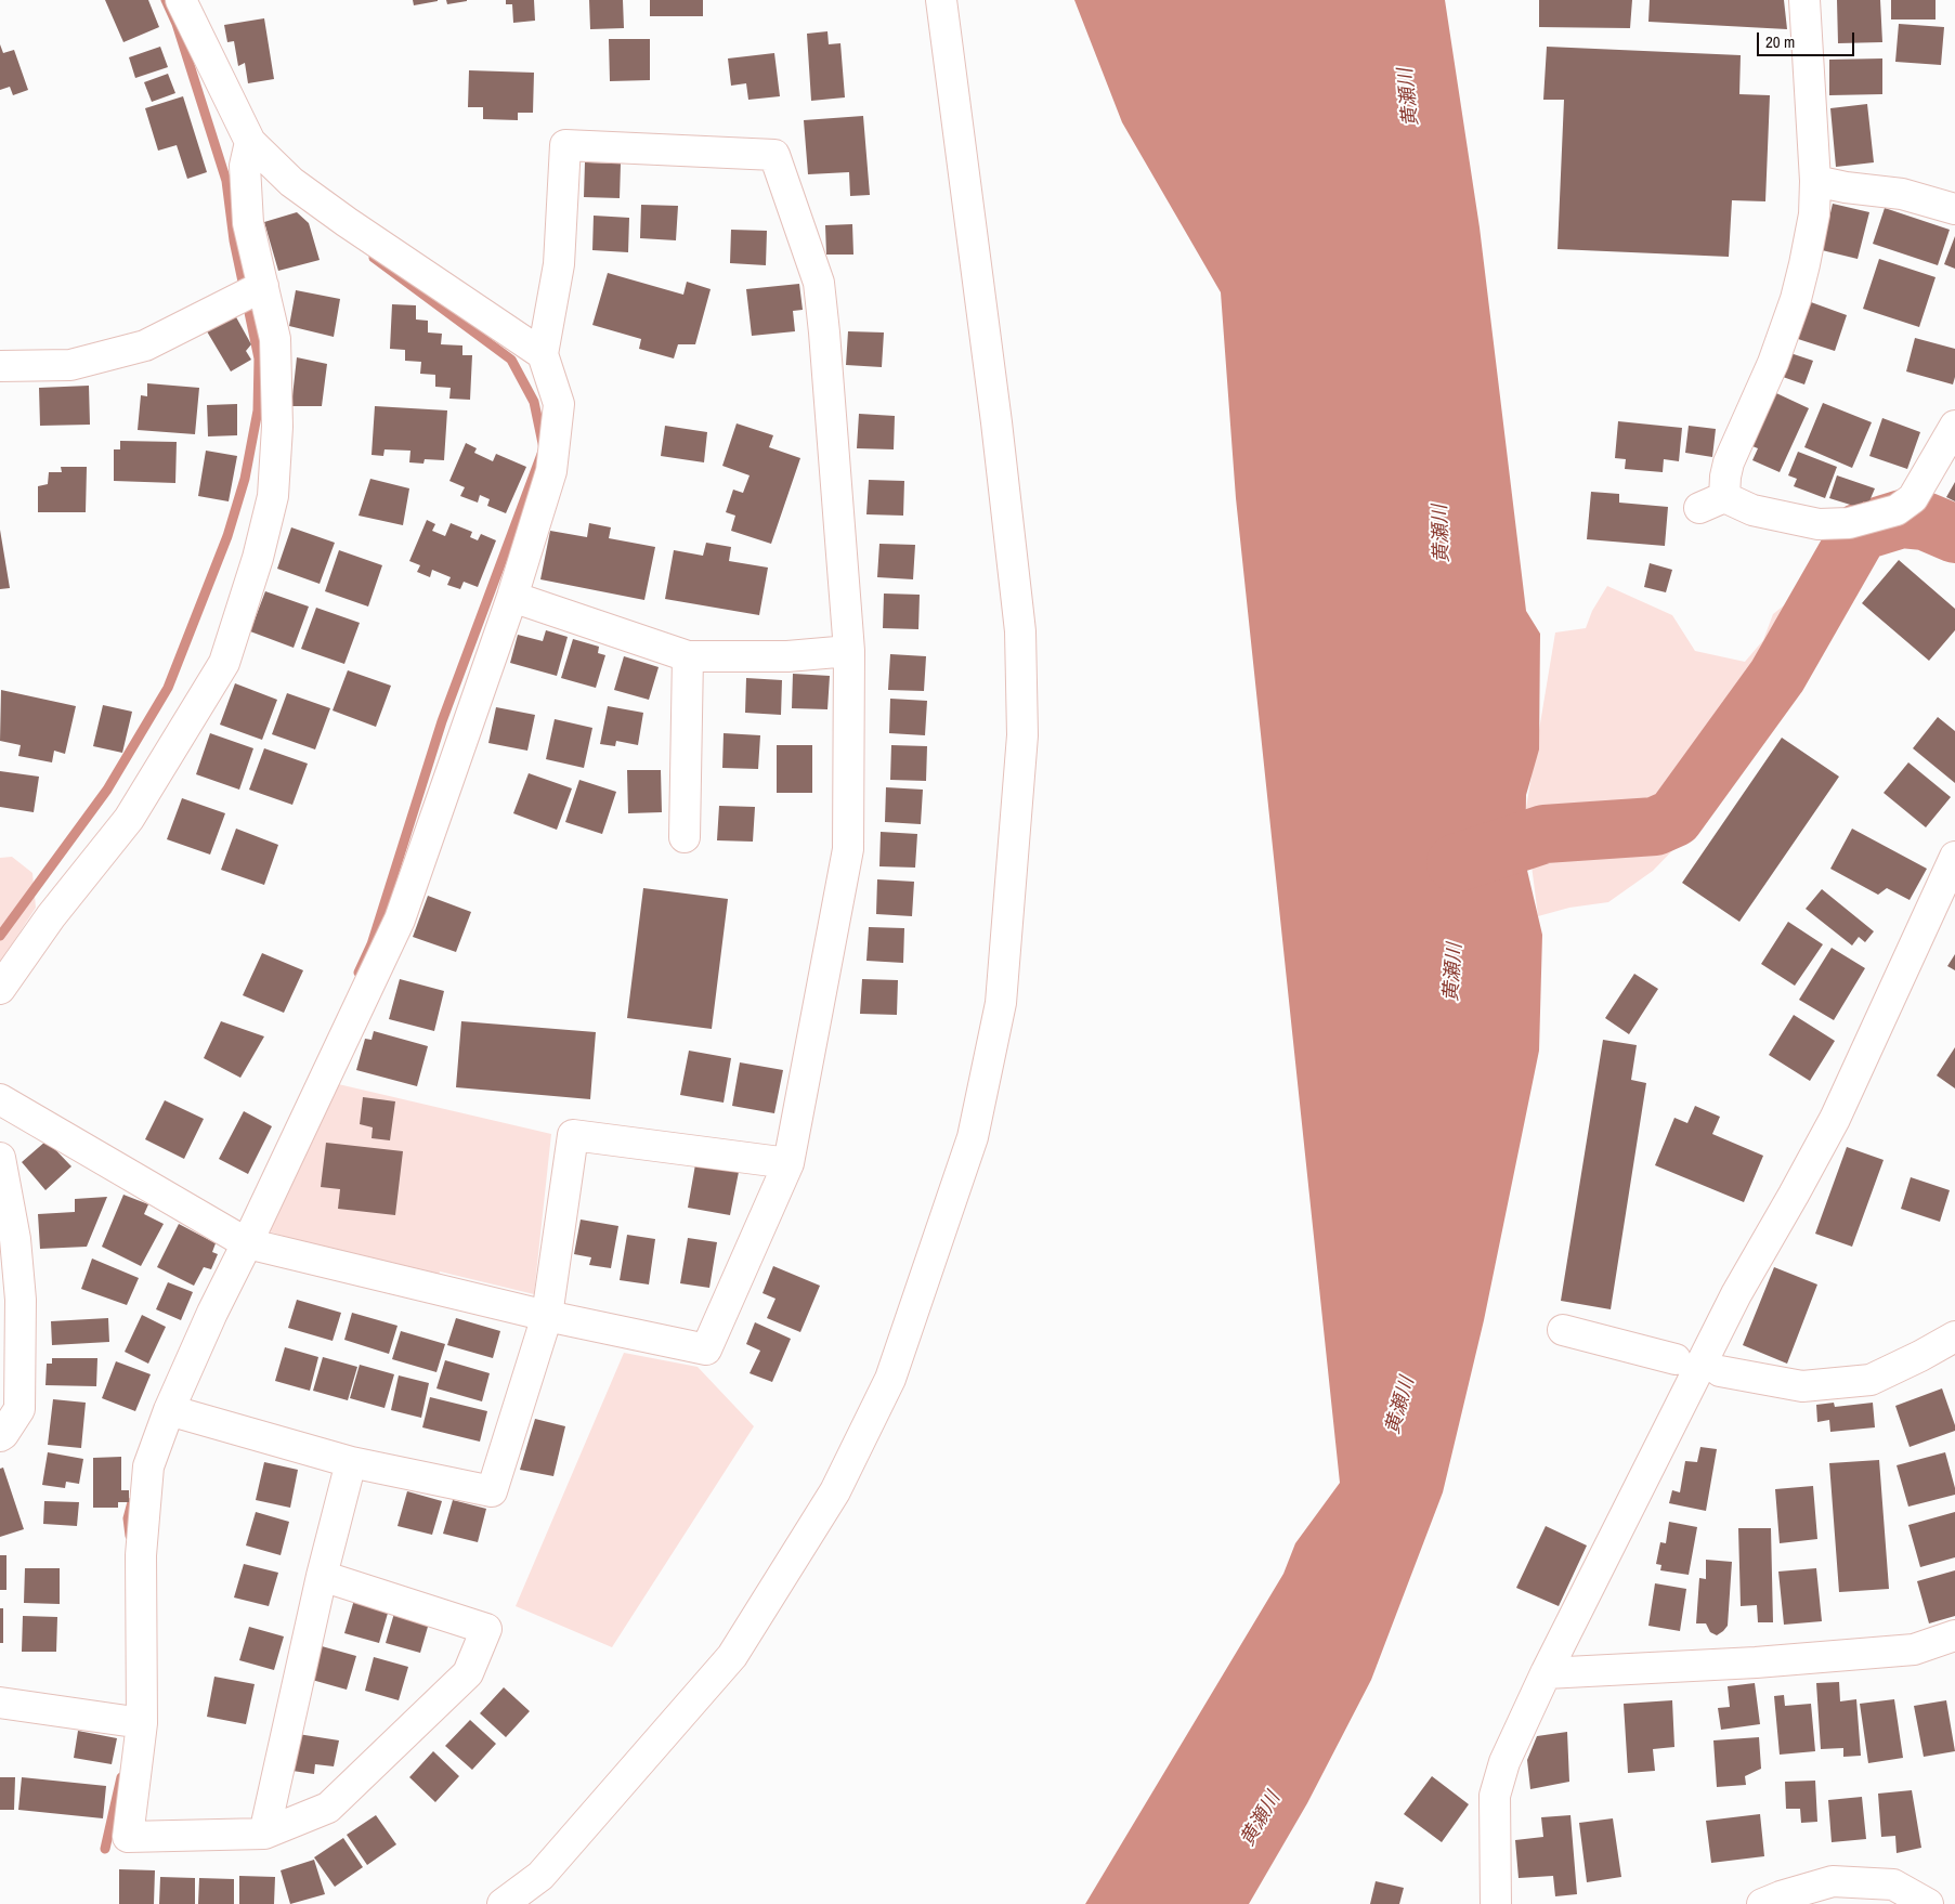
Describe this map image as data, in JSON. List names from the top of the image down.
{
  "water": ["黄瀬川"],
  "scale_bar": "20 m"
}
